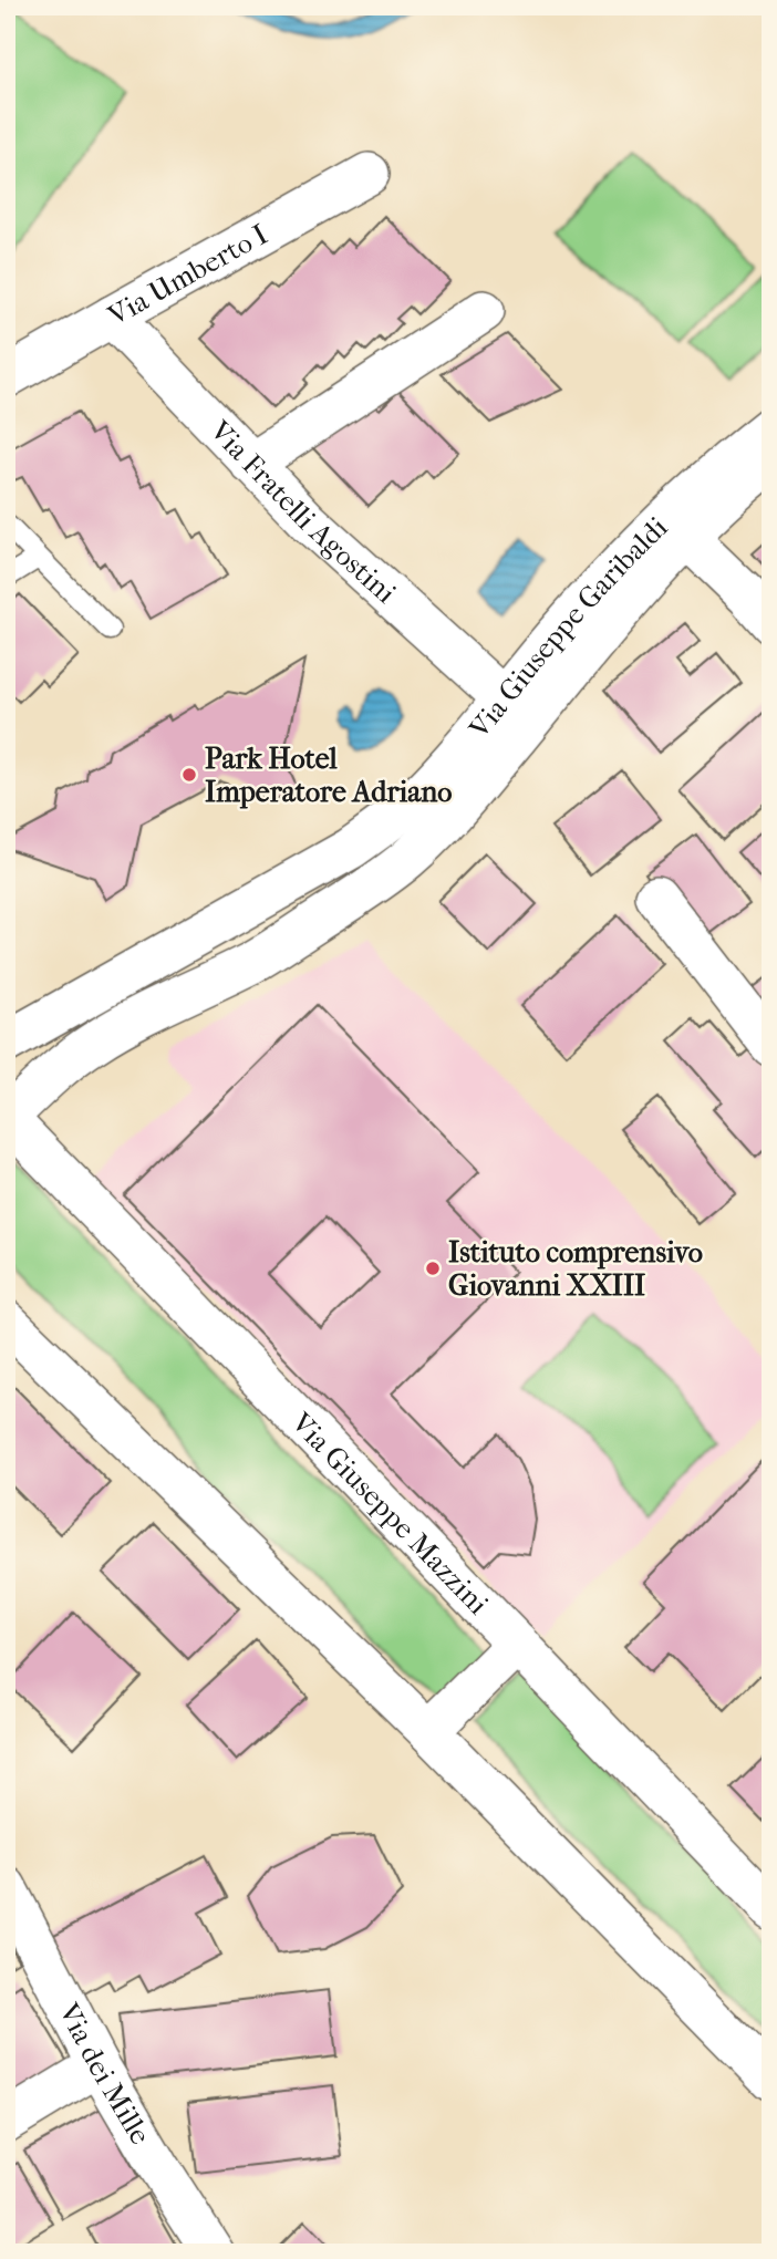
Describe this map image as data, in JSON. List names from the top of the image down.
{
  "streets": {
    "street": [
      "Via Umberto I",
      "Via Fratelli Agostini",
      "Via Giuseppe Garibaldi",
      "Via Giuseppe Mazzini",
      "Via dei Mille"
    ]
  },
  "crossings": [
    ["Via Umberto I", "Via Fratelli Agostini"],
    ["Via Fratelli Agostini", "Via Giuseppe Garibaldi"],
    ["Via Giuseppe Garibaldi", "Via Giuseppe Mazzini"]
  ],
  "places": ["Park Hotel Imperatore Adriano", "Istituto comprensivo Giovanni XXIII"]
}
